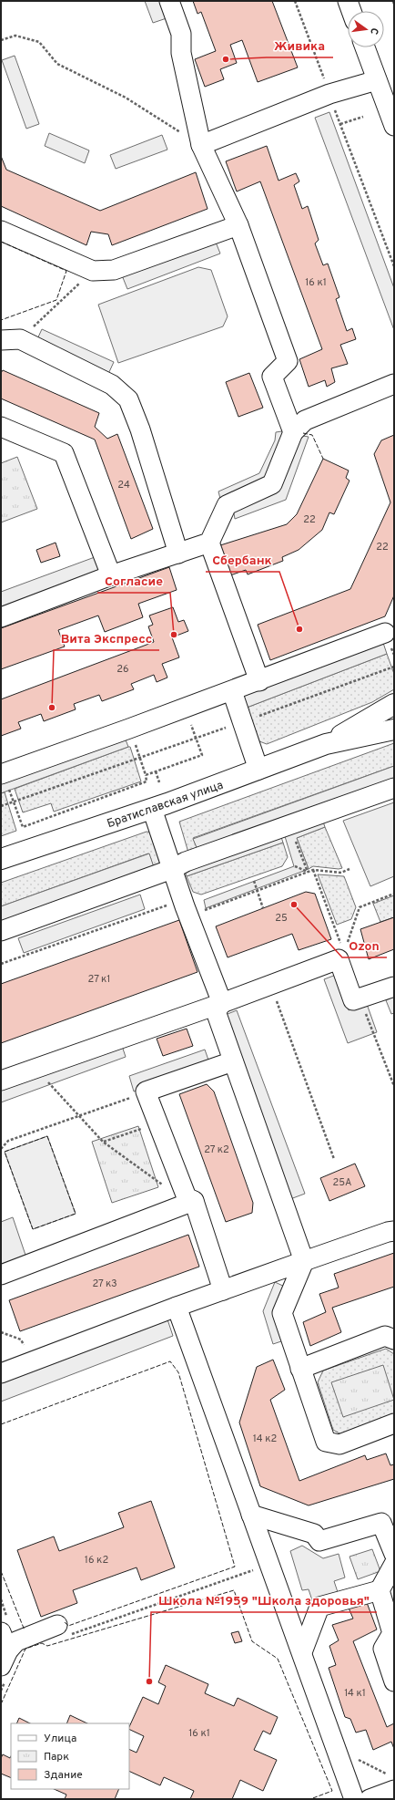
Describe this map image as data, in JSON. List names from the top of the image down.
{
  "streets": {
    "main road": ["Братиславская улица"]
  },
  "places": [
    "Живика",
    "Сбербанк",
    "Согласие",
    "Вита Экспресс",
    "Ozon",
    "Школа №1959 \"Школа здоровья\""
  ],
  "house_numbers": [
    "16 к1",
    "24",
    "22",
    "22",
    "26",
    "25",
    "27 к1",
    "27 к2",
    "25А",
    "27 к3",
    "14 к2",
    "16 к2",
    "14 к1",
    "16 к1"
  ],
  "legend": ["Улица", "Парк", "Здание"],
  "north": "right"
}
